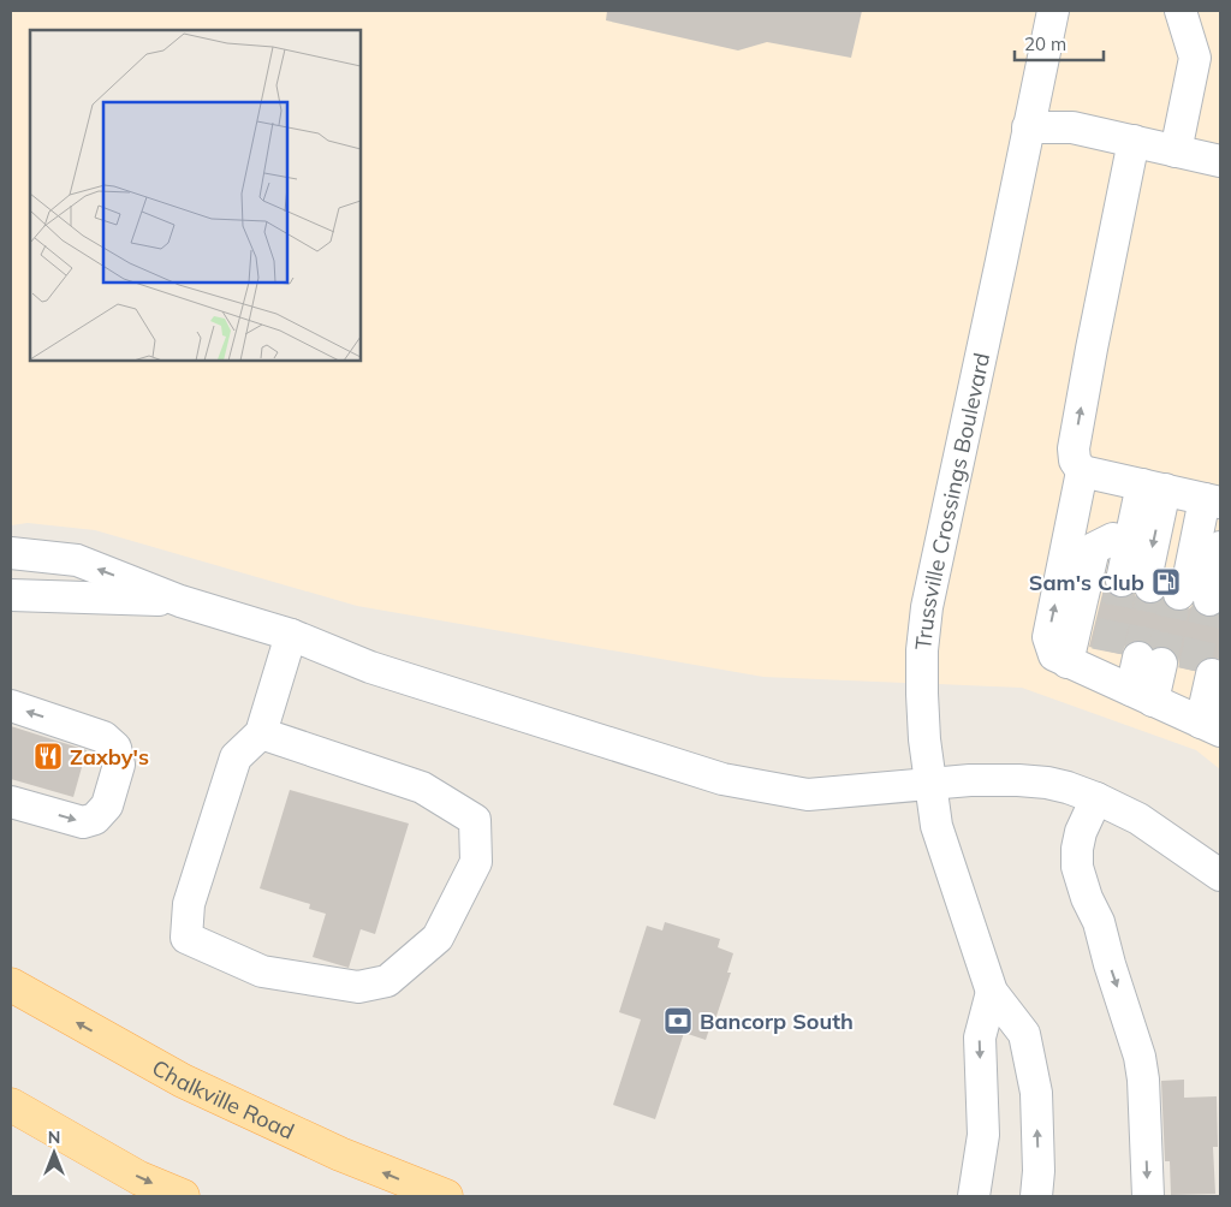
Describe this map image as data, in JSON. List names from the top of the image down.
{
  "streets": {
    "main road": ["Chalkville Road"],
    "street": ["Trussville Crossings Boulevard"]
  },
  "places": {
    "fuel station": ["Sam's Club"],
    "restaurant": ["Zaxby's"],
    "bank": ["Bancorp South"]
  },
  "scale_bar": "20 m",
  "north": "top"
}
